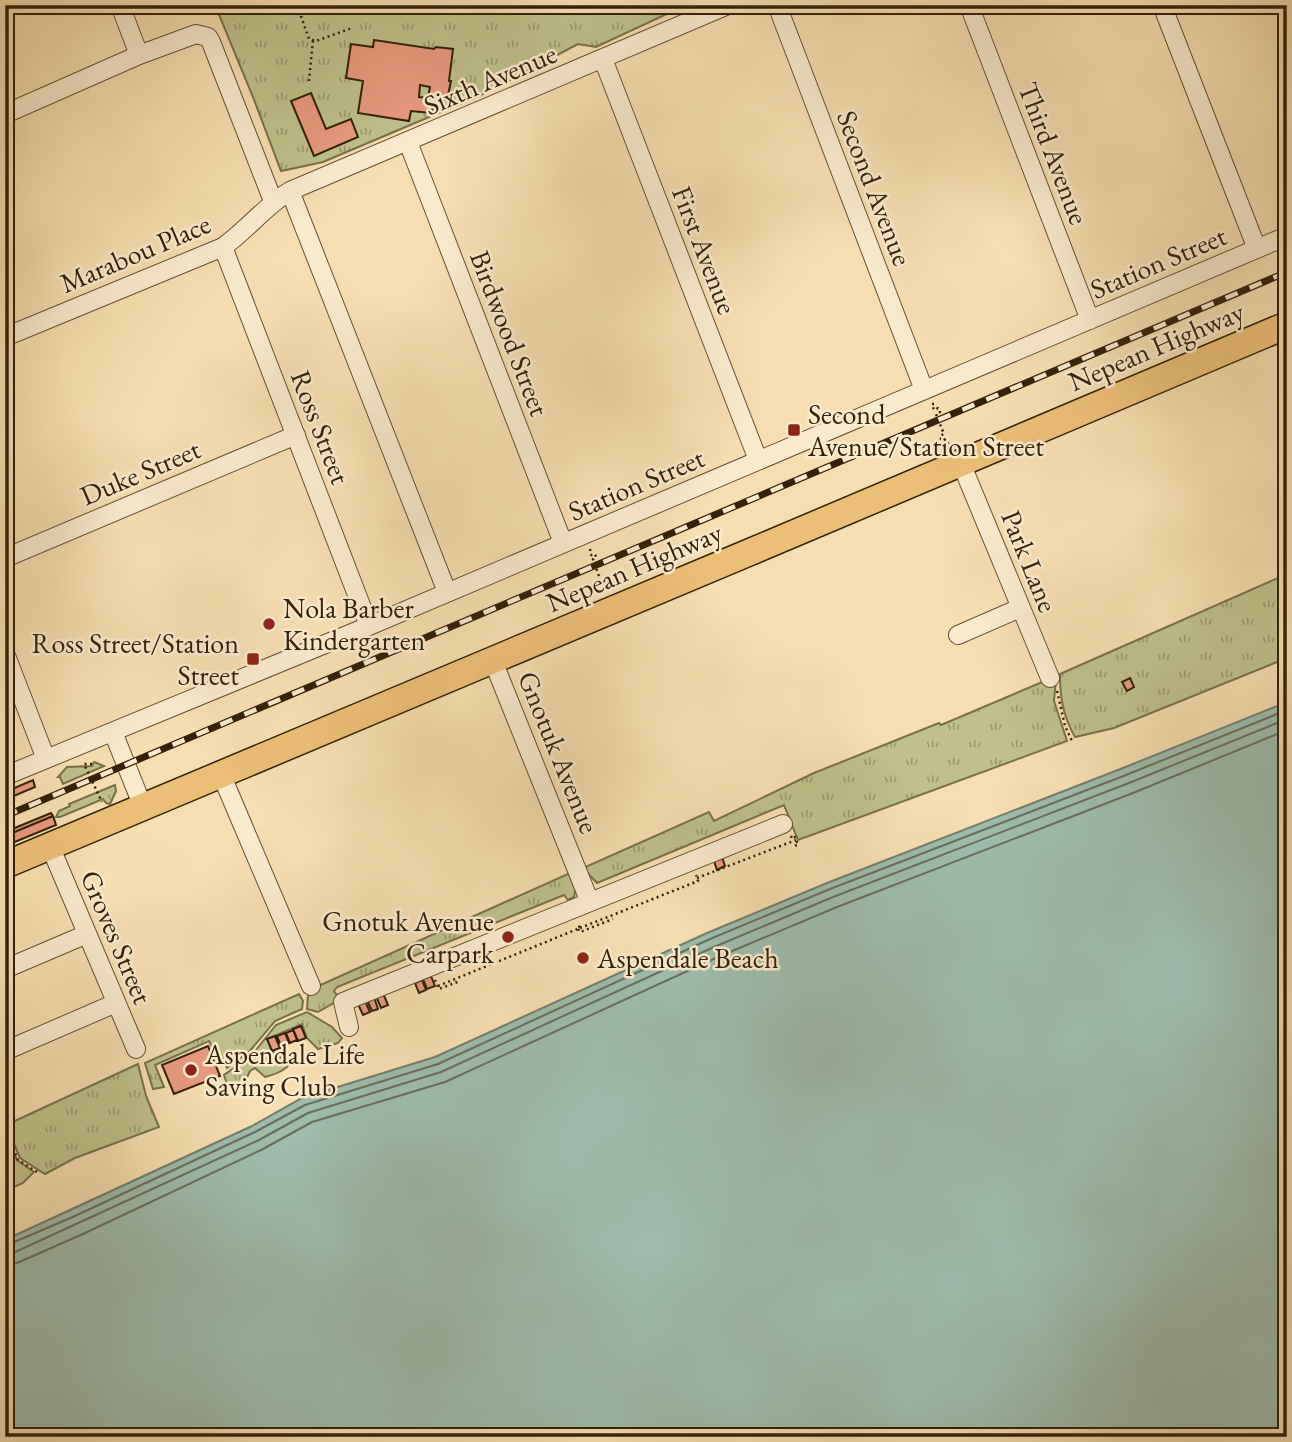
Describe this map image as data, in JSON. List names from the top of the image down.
{
  "streets": {
    "highway": ["Nepean Highway"],
    "street": [
      "Sixth Avenue",
      "Third Avenue",
      "Second Avenue",
      "First Avenue",
      "Marabou Place",
      "Station Street",
      "Birdwood Street",
      "Ross Street",
      "Duke Street",
      "Park Lane",
      "Gnotuk Avenue",
      "Groves Street"
    ]
  },
  "crossings": [
    ["Sixth Avenue", "First Avenue"],
    ["Sixth Avenue", "Marabou Place"],
    ["Sixth Avenue", "Birdwood Street"],
    ["Third Avenue", "Station Street"],
    ["Second Avenue", "Station Street"],
    ["First Avenue", "Station Street"],
    ["Marabou Place", "Ross Street"],
    ["Station Street", "Birdwood Street"],
    ["Station Street", "Ross Street"],
    ["Nepean Highway", "Park Lane"],
    ["Nepean Highway", "Gnotuk Avenue"],
    ["Nepean Highway", "Groves Street"],
    ["Ross Street", "Duke Street"]
  ],
  "places": {
    "transit": ["Second Avenue/Station Street", "Ross Street/Station Street"],
    "other": [
      "Nola Barber Kindergarten",
      "Gnotuk Avenue Carpark",
      "Aspendale Beach",
      "Aspendale Life Saving Club"
    ]
  }
}
